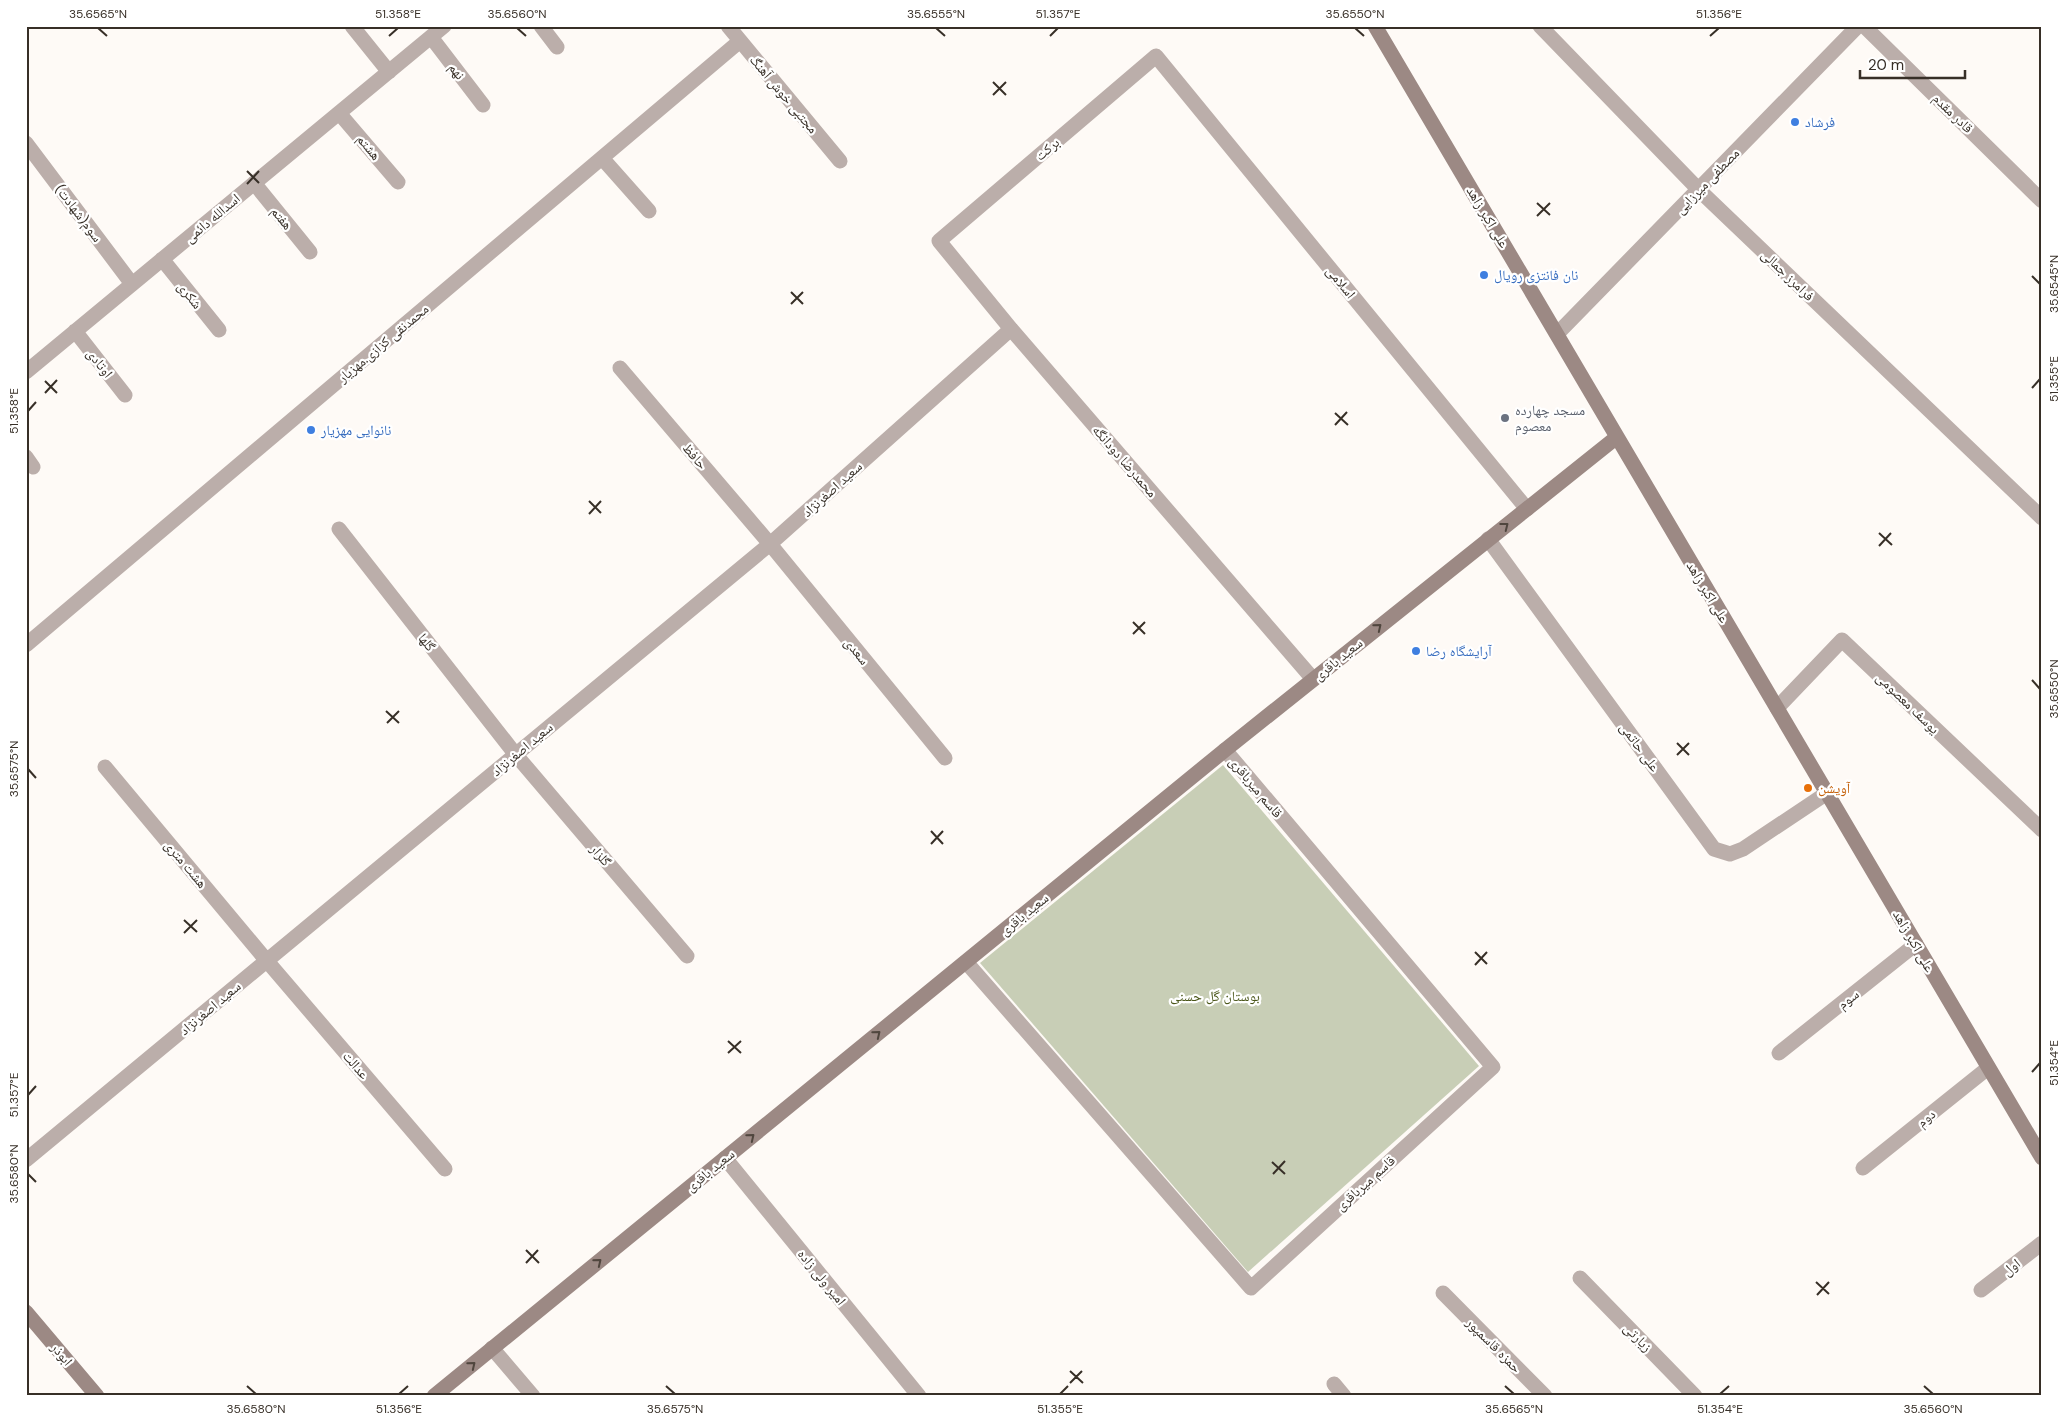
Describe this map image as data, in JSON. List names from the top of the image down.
{
  "streets": {
    "street": [
      "نهم",
      "مجتبی خوش آهنگ",
      "قادر مقدم",
      "هشتم",
      "برکت",
      "مصطفی میرزایی",
      "سوم(شهادت)",
      "علی اکبر زاهد",
      "اسدالله دائمی",
      "هفتم",
      "فرامرز جمالی",
      "اسلامی",
      "شکری",
      "محمدنقی کزازی.مهزیار",
      "اوتادی",
      "حافظ",
      "محمدرضا دودانگه",
      "سعید اصغرنژاد",
      "گلها",
      "سعدی",
      "سعید باقری",
      "یوسف معصومی",
      "علی حاتمی",
      "قاسم میرباقری",
      "گلزار",
      "هشت متری",
      "سوم",
      "عدالت",
      "دوم",
      "اول",
      "امیر ولی زاده",
      "زیارتی",
      "حمزه قاسمپور",
      "ابوذر"
    ]
  },
  "crossings": [
    ["نهم", "اسدالله دائمی"],
    ["مجتبی خوش آهنگ", "محمدنقی کزازی.مهزیار"],
    ["هشتم", "اسدالله دائمی"],
    ["برکت", "اسلامی"],
    ["برکت", "محمدرضا دودانگه"],
    ["مصطفی میرزایی", "علی اکبر زاهد"],
    ["مصطفی میرزایی", "فرامرز جمالی"],
    ["سوم(شهادت)", "اسدالله دائمی"],
    ["علی اکبر زاهد", "سعید باقری"],
    ["علی اکبر زاهد", "یوسف معصومی"],
    ["علی اکبر زاهد", "علی حاتمی"],
    ["علی اکبر زاهد", "سوم"],
    ["علی اکبر زاهد", "دوم"],
    ["اسدالله دائمی", "هفتم"],
    ["اسدالله دائمی", "شکری"],
    ["اسدالله دائمی", "اوتادی"],
    ["اسلامی", "سعید باقری"],
    ["حافظ", "سعید اصغرنژاد"],
    ["حافظ", "سعدی"],
    ["محمدرضا دودانگه", "سعید اصغرنژاد"],
    ["محمدرضا دودانگه", "سعید باقری"],
    ["سعید اصغرنژاد", "گلها"],
    ["سعید اصغرنژاد", "سعدی"],
    ["سعید اصغرنژاد", "گلزار"],
    ["سعید اصغرنژاد", "هشت متری"],
    ["سعید اصغرنژاد", "عدالت"],
    ["گلها", "گلزار"],
    ["سعید باقری", "علی حاتمی"],
    ["سعید باقری", "قاسم میرباقری"],
    ["سعید باقری", "امیر ولی زاده"],
    ["هشت متری", "عدالت"]
  ],
  "one_way": ["سعید باقری"],
  "parks": ["بوستان گل حسنی"],
  "places": [
    "فرشاد",
    "نان فانتزی رویال",
    "مسجد چهارده معصوم",
    "نانوایی مهزیار",
    "آرایشگاه رضا",
    "آویشن"
  ],
  "scale_bar": "20 m",
  "coordinates": [
    "35.6565°N",
    "51.358°E",
    "35.6560°N",
    "35.6555°N",
    "51.357°E",
    "35.6550°N",
    "51.356°E",
    "35.6545°N",
    "51.355°E",
    "35.6575°N",
    "51.354°E",
    "35.6580°N"
  ]
}
